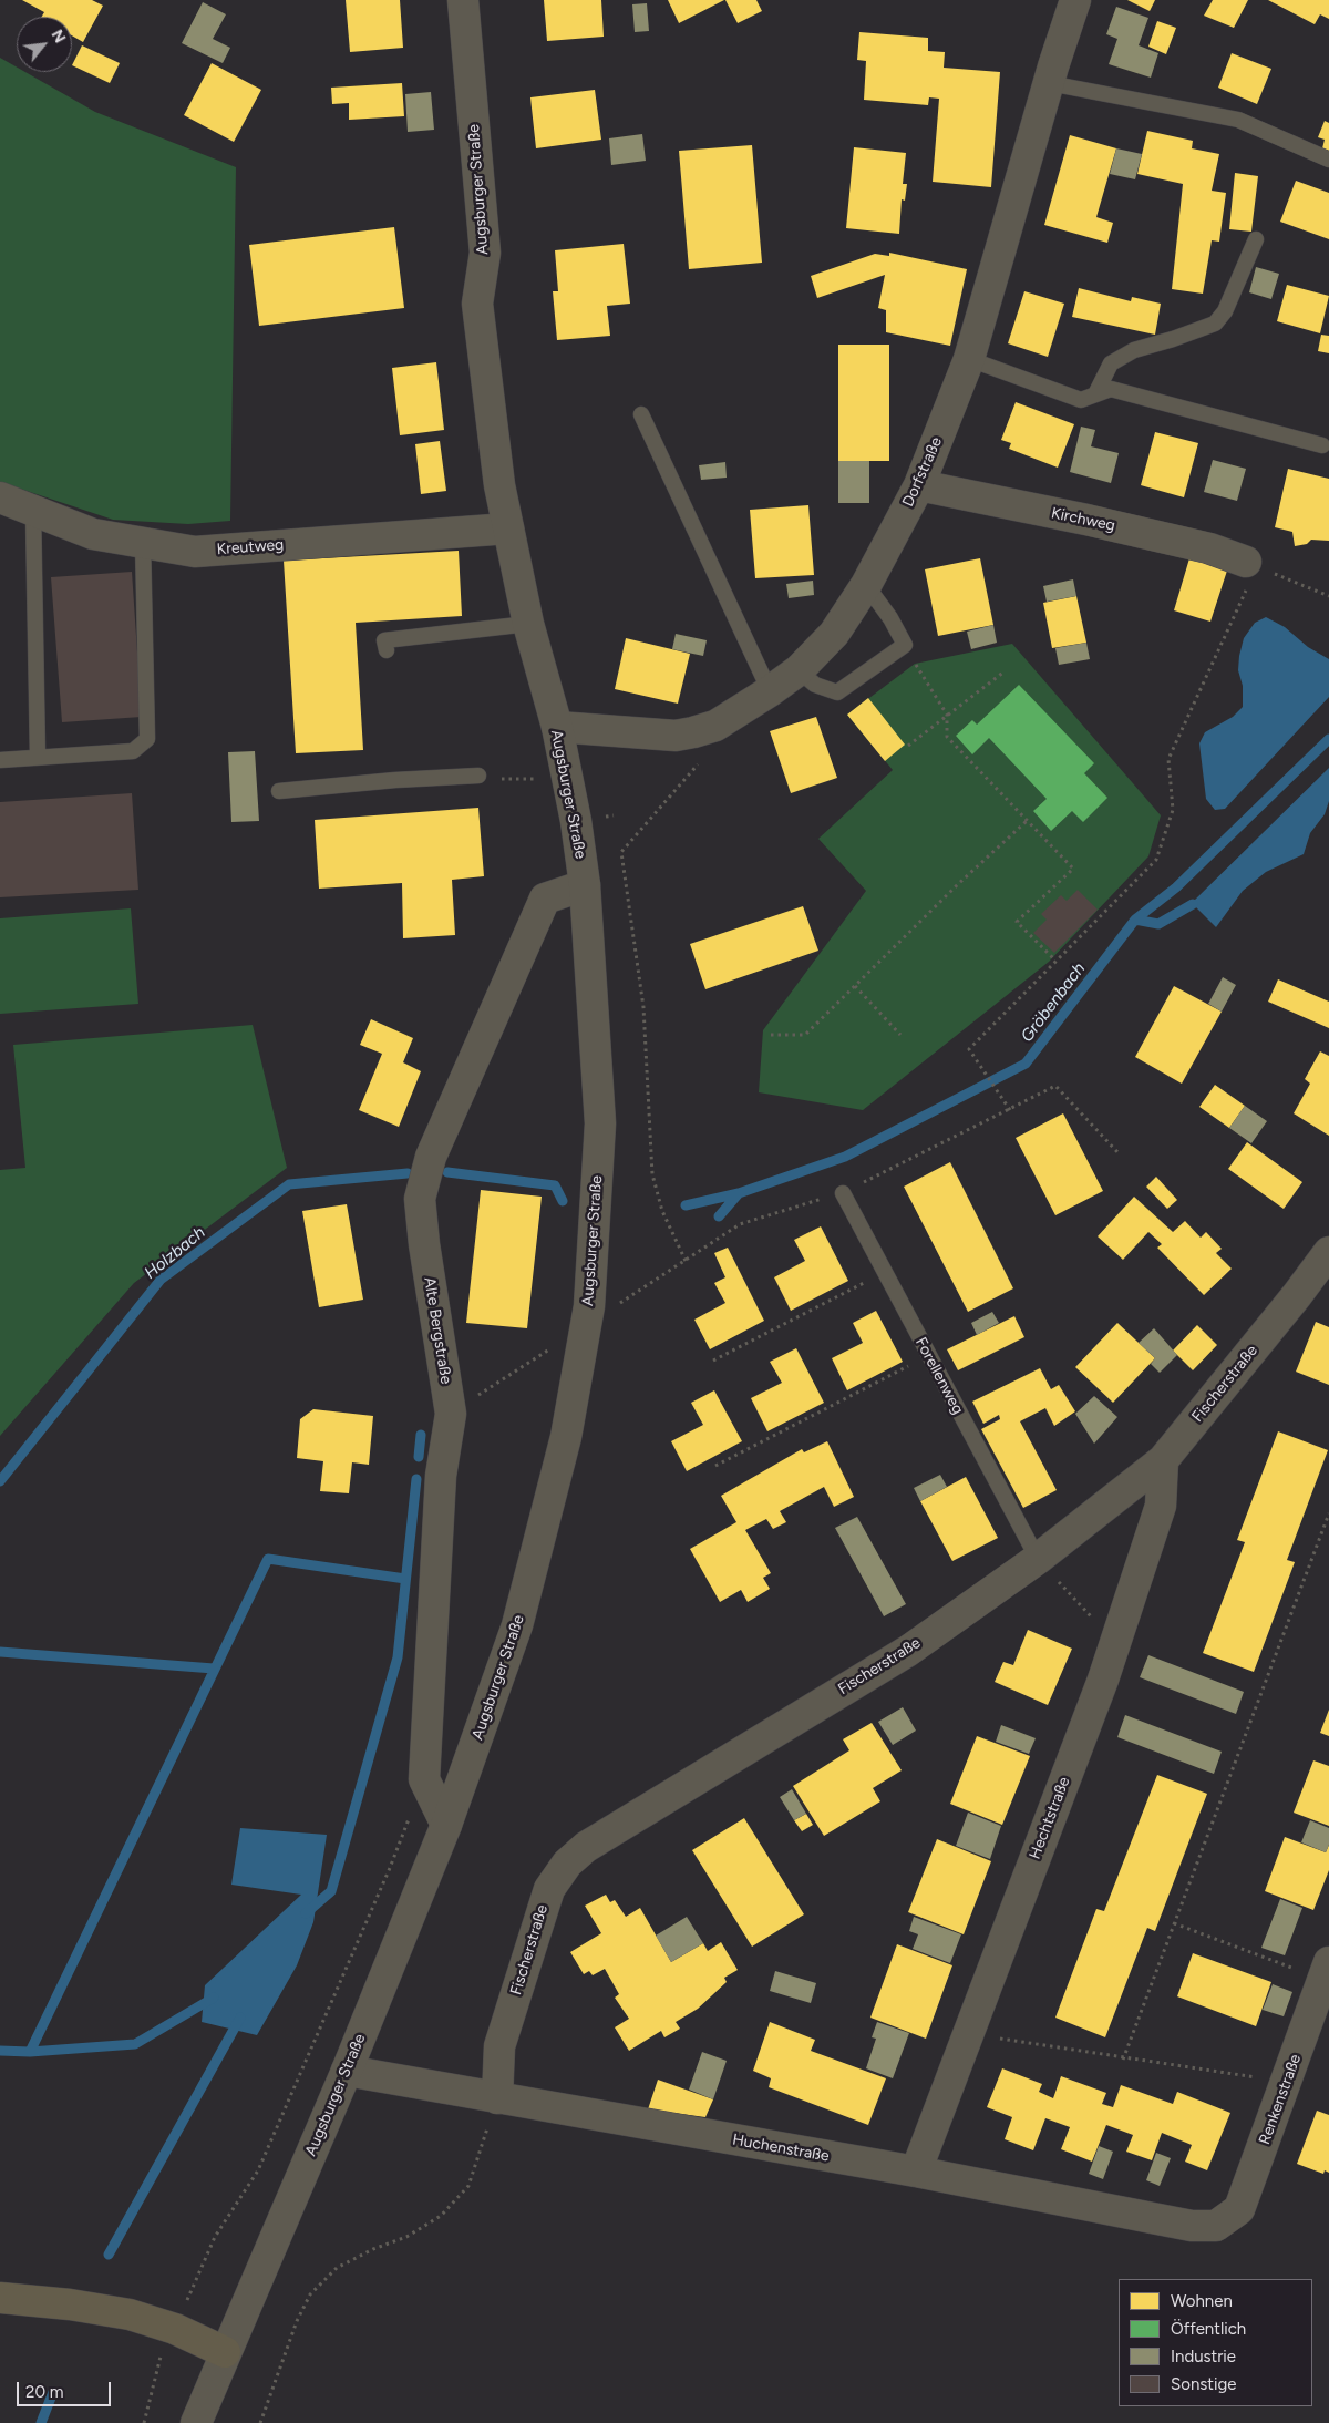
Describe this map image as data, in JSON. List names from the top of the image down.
{
  "streets": {
    "street": [
      "Augsburger Straße",
      "Dorfstraße",
      "Kirchweg",
      "Kreutweg",
      "Alte Bergstraße",
      "Fischerstraße",
      "Hechtstraße",
      "Renkenstraße",
      "Huchenstraße"
    ],
    "lane": ["Forellenweg"]
  },
  "crossings": [
    ["Augsburger Straße", "Dorfstraße"],
    ["Augsburger Straße", "Kreutweg"],
    ["Augsburger Straße", "Alte Bergstraße"],
    ["Augsburger Straße", "Huchenstraße"],
    ["Dorfstraße", "Kirchweg"],
    ["Forellenweg", "Fischerstraße"],
    ["Fischerstraße", "Hechtstraße"],
    ["Fischerstraße", "Huchenstraße"],
    ["Hechtstraße", "Huchenstraße"],
    ["Renkenstraße", "Huchenstraße"]
  ],
  "water": ["Gröbenbach", "Holzbach"],
  "legend": [
    "Wohnen",
    "Öffentlich",
    "Industrie",
    "Sonstige"
  ],
  "scale_bar": "20 m",
  "north": "top right"
}
